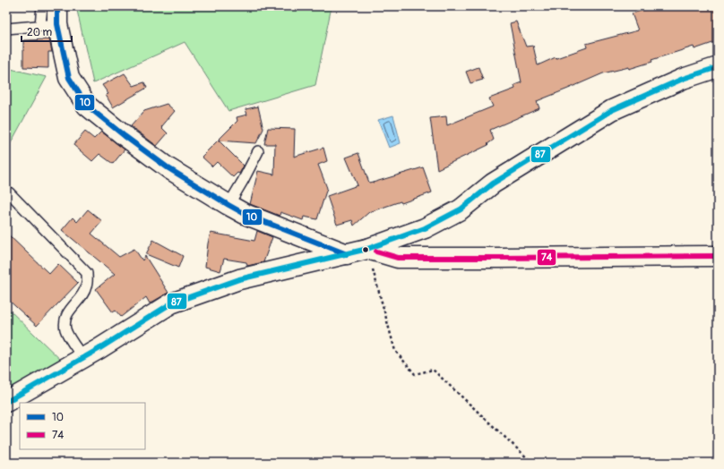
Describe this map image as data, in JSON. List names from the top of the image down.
{
  "lines": ["transit line 10", "transit line 87", "transit line 74"],
  "legend": ["10", "74"],
  "scale_bar": "20 m"
}
